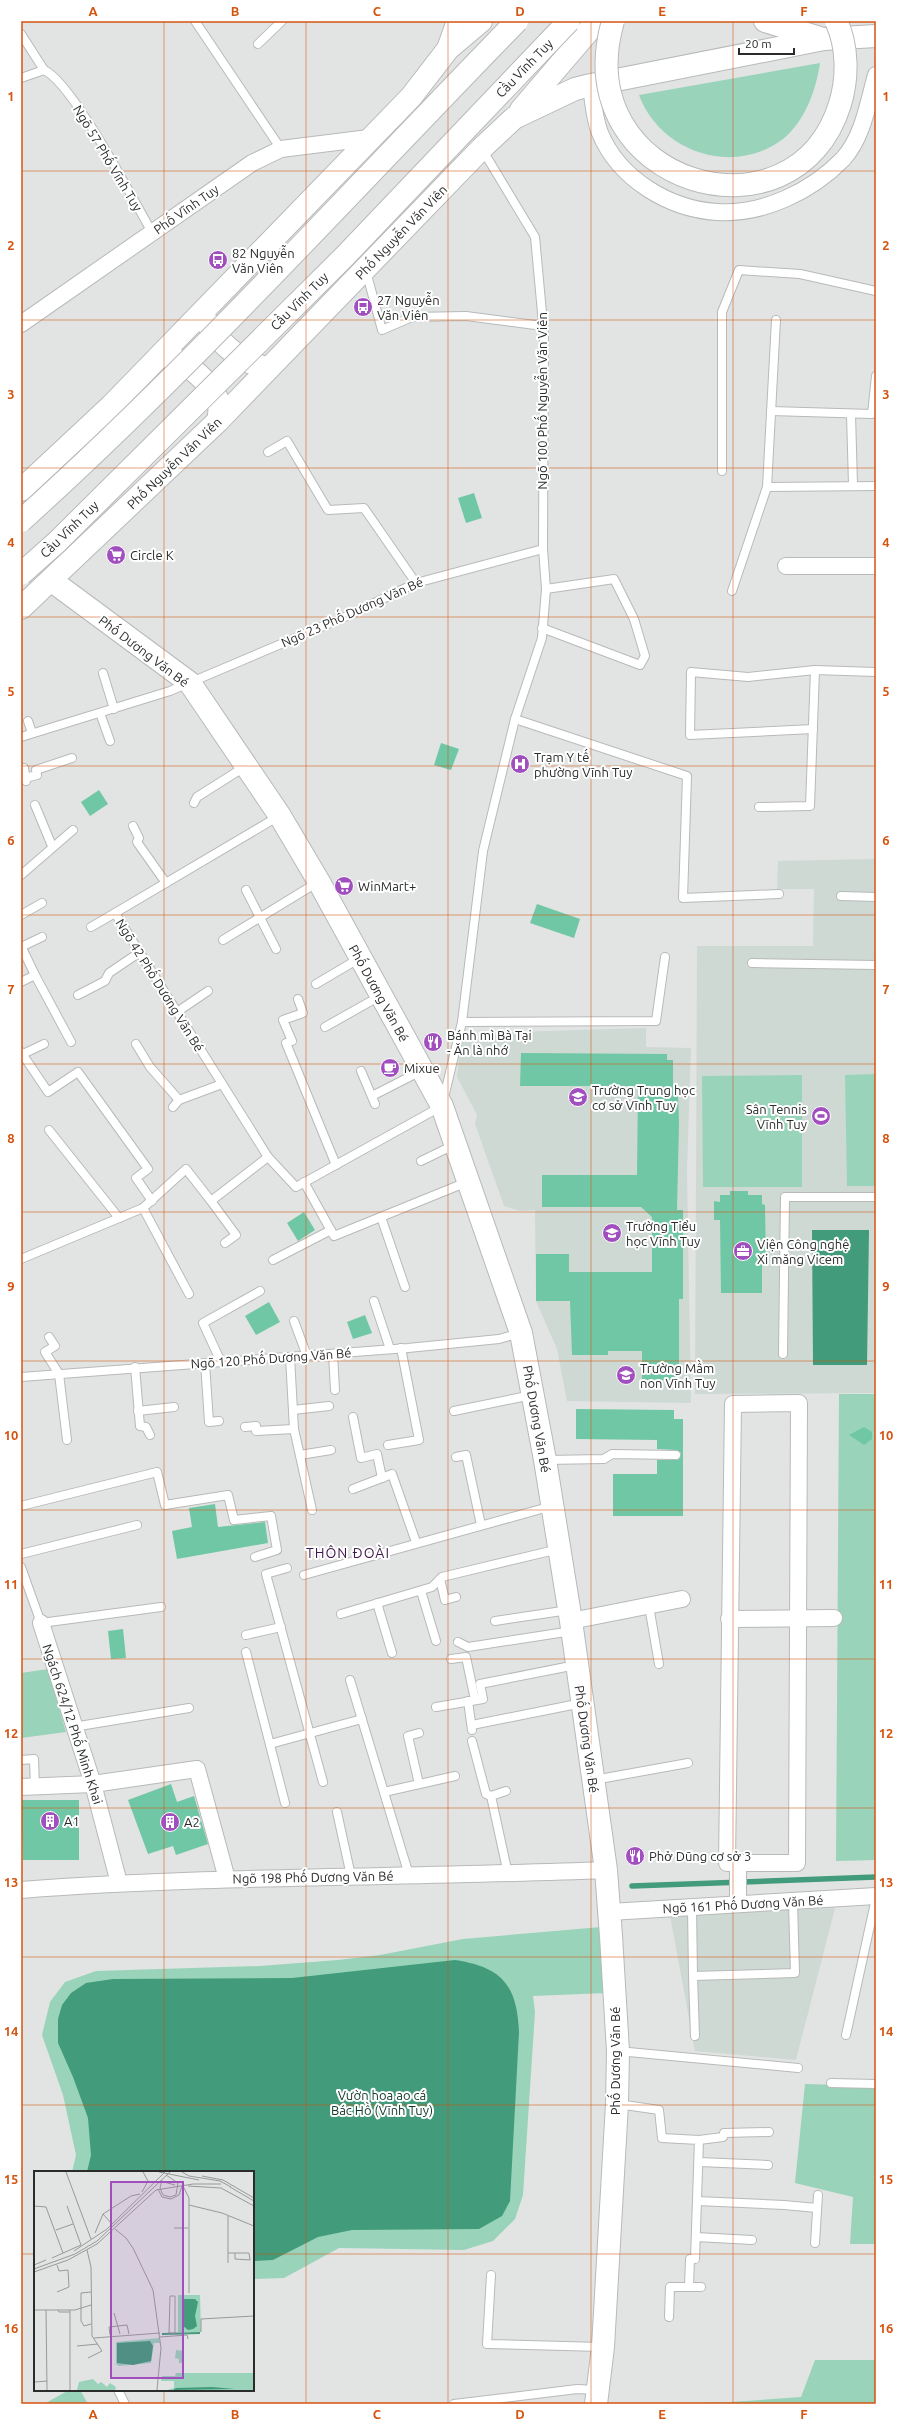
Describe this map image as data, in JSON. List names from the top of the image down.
{
  "streets": {
    "main road": ["Cầu Vĩnh Tuy", "Phố Nguyễn Văn Viên", "Phố Dương Văn Bé"],
    "street": [
      "Phố Vĩnh Tuy",
      "Ngách 624/12 Phố Minh Khai",
      "Ngõ 198 Phố Dương Văn Bé",
      "Ngõ 161 Phố Dương Văn Bé"
    ],
    "lane": [
      "Ngõ 57 Phố Vĩnh Tuy",
      "Ngõ 100 Phố Nguyễn Văn Viên",
      "Ngõ 23 Phố Dương Văn Bé",
      "Ngõ 42 Phố Dương Văn Bé",
      "Ngõ 120 Phố Dương Văn Bé"
    ]
  },
  "crossings": [
    ["Ngõ 57 Phố Vĩnh Tuy", "Phố Vĩnh Tuy"],
    ["Phố Nguyễn Văn Viên", "Ngõ 100 Phố Nguyễn Văn Viên"],
    ["Phố Nguyễn Văn Viên", "Phố Dương Văn Bé"],
    ["Ngõ 100 Phố Nguyễn Văn Viên", "Ngõ 23 Phố Dương Văn Bé"],
    ["Ngõ 100 Phố Nguyễn Văn Viên", "Phố Dương Văn Bé"],
    ["Ngõ 23 Phố Dương Văn Bé", "Phố Dương Văn Bé"],
    ["Phố Dương Văn Bé", "Ngõ 42 Phố Dương Văn Bé"],
    ["Phố Dương Văn Bé", "Ngõ 120 Phố Dương Văn Bé"],
    ["Phố Dương Văn Bé", "Ngõ 198 Phố Dương Văn Bé"],
    ["Phố Dương Văn Bé", "Ngõ 161 Phố Dương Văn Bé"],
    ["Ngách 624/12 Phố Minh Khai", "Ngõ 198 Phố Dương Văn Bé"]
  ],
  "districts": ["THÔN ĐOÀI"],
  "parks": ["Vườn hoa ao cá Bác Hồ (Vĩnh Tuy)"],
  "places": {
    "bus stop": ["82 Nguyễn Văn Viên", "27 Nguyễn Văn Viên"],
    "supermarket": ["Circle K", "WinMart+"],
    "hospital": ["Trạm Y tế phường Vĩnh Tuy"],
    "restaurant": ["Bánh mì Bà Tại - Ăn là nhớ", "Phở Dũng cơ sở 3"],
    "cafe": ["Mixue"],
    "school or university": ["Trường Trung học cơ sở Vĩnh Tuy", "Trường Tiểu học Vĩnh Tuy", "Trường Mầm non Vĩnh Tuy"],
    "sports": ["Sân Tennis Vĩnh Tuy"],
    "office": ["Viện Công nghệ Xi măng Vicem"],
    "building": ["A1", "A2"]
  },
  "scale_bar": "20 m",
  "grid": {
    "columns": [
      "A",
      "B",
      "C",
      "D",
      "E",
      "F"
    ],
    "rows": [
      "1",
      "2",
      "3",
      "4",
      "5",
      "6",
      "7",
      "8",
      "9",
      "10",
      "11",
      "12",
      "13",
      "14",
      "15",
      "16"
    ]
  }
}
